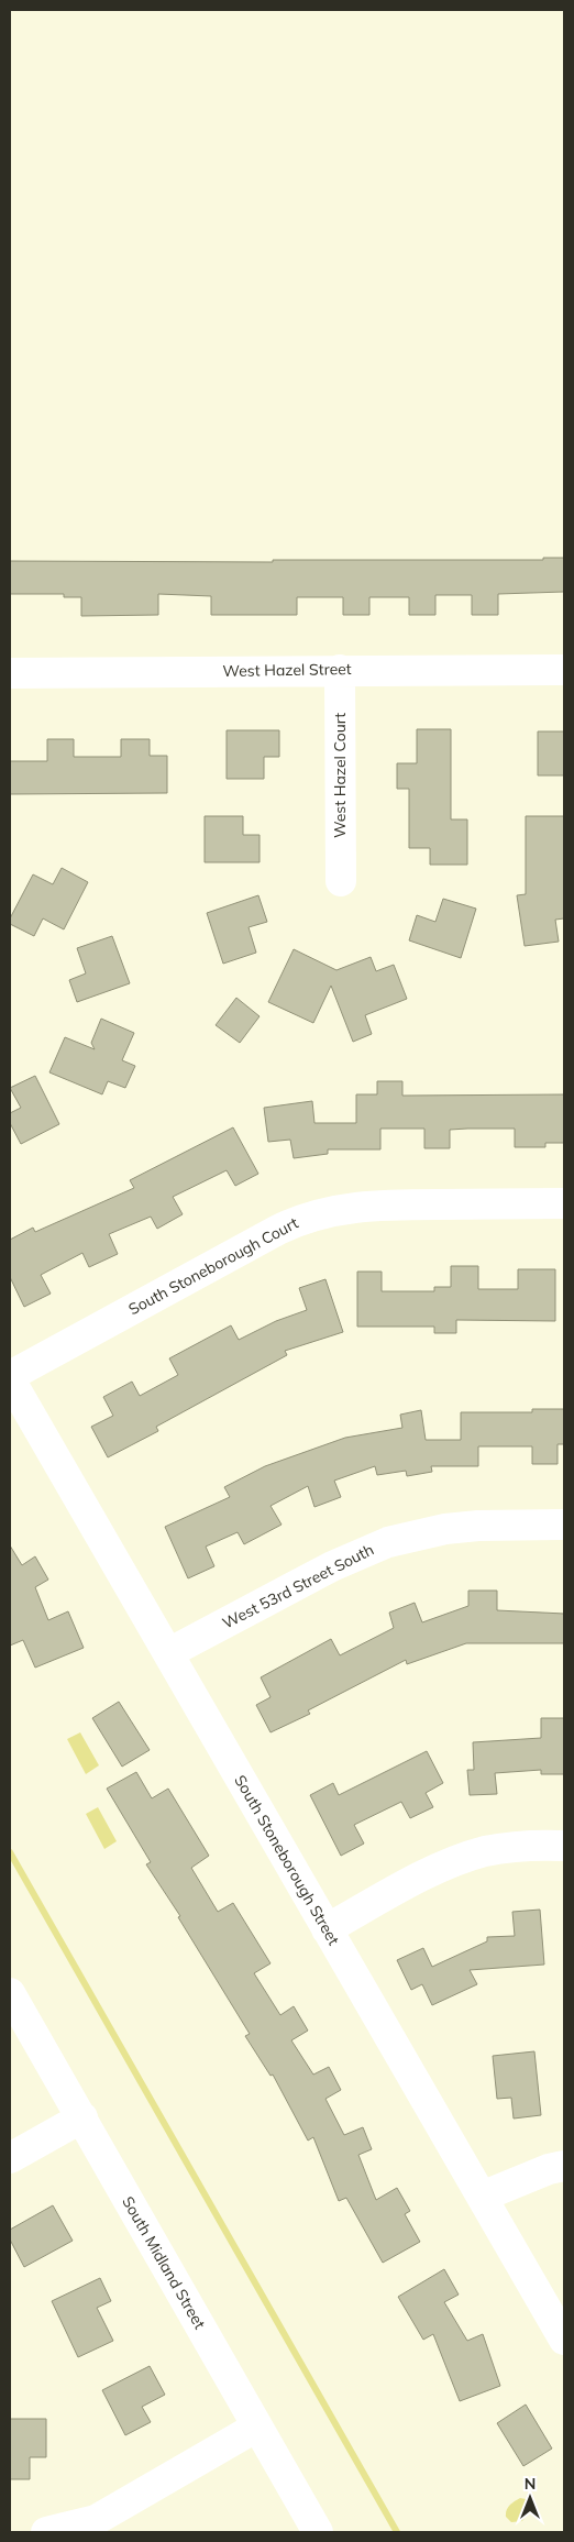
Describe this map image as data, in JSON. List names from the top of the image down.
{
  "streets": {
    "street": [
      "West Hazel Street",
      "West Hazel Court",
      "South Stoneborough Court",
      "West 53rd Street South",
      "South Stoneborough Street",
      "South Midland Street"
    ]
  },
  "crossings": [
    ["West Hazel Street", "West Hazel Court"],
    ["South Stoneborough Court", "South Stoneborough Street"],
    ["West 53rd Street South", "South Stoneborough Street"]
  ],
  "north": "top"
}
